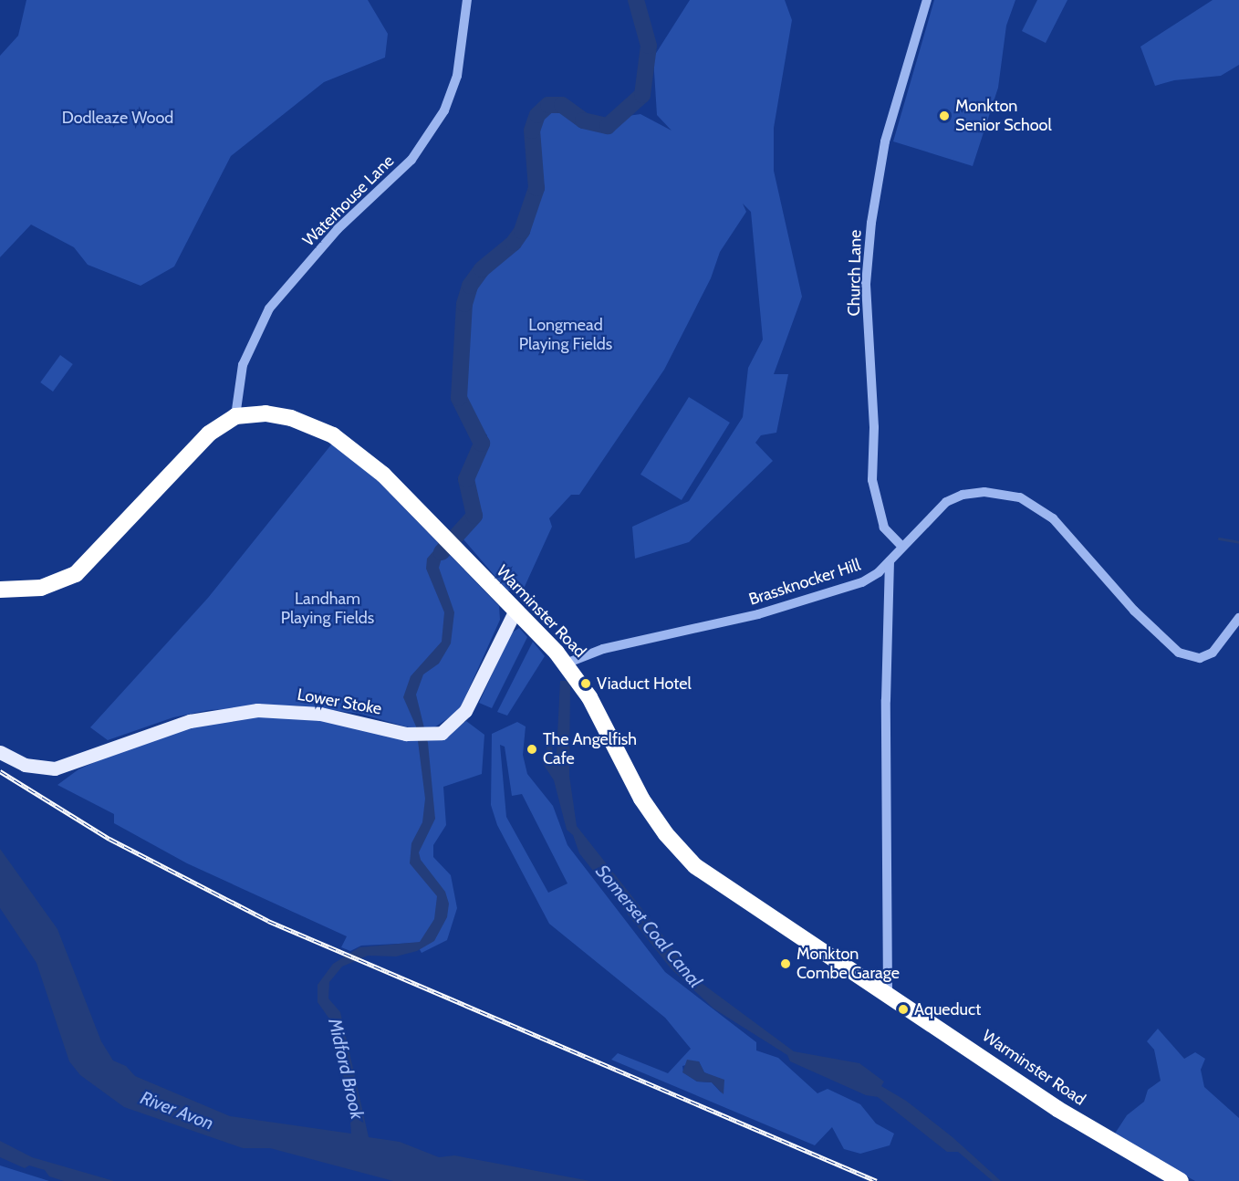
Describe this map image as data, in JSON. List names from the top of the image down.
{
  "streets": {
    "highway": ["Warminster Road"],
    "main road": ["Lower Stoke"],
    "street": ["Waterhouse Lane", "Church Lane", "Brassknocker Hill"]
  },
  "crossings": [
    ["Waterhouse Lane", "Warminster Road"],
    ["Church Lane", "Brassknocker Hill"],
    ["Brassknocker Hill", "Warminster Road"],
    ["Warminster Road", "Lower Stoke"]
  ],
  "water": ["Somerset Coal Canal", "Midford Brook", "River Avon"],
  "parks": ["Dodleaze Wood", "Longmead Playing Fields", "Landham Playing Fields"],
  "places": [
    "Monkton Senior School",
    "Viaduct Hotel",
    "The Angelfish Cafe",
    "Monkton Combe Garage",
    "Aqueduct"
  ]
}
